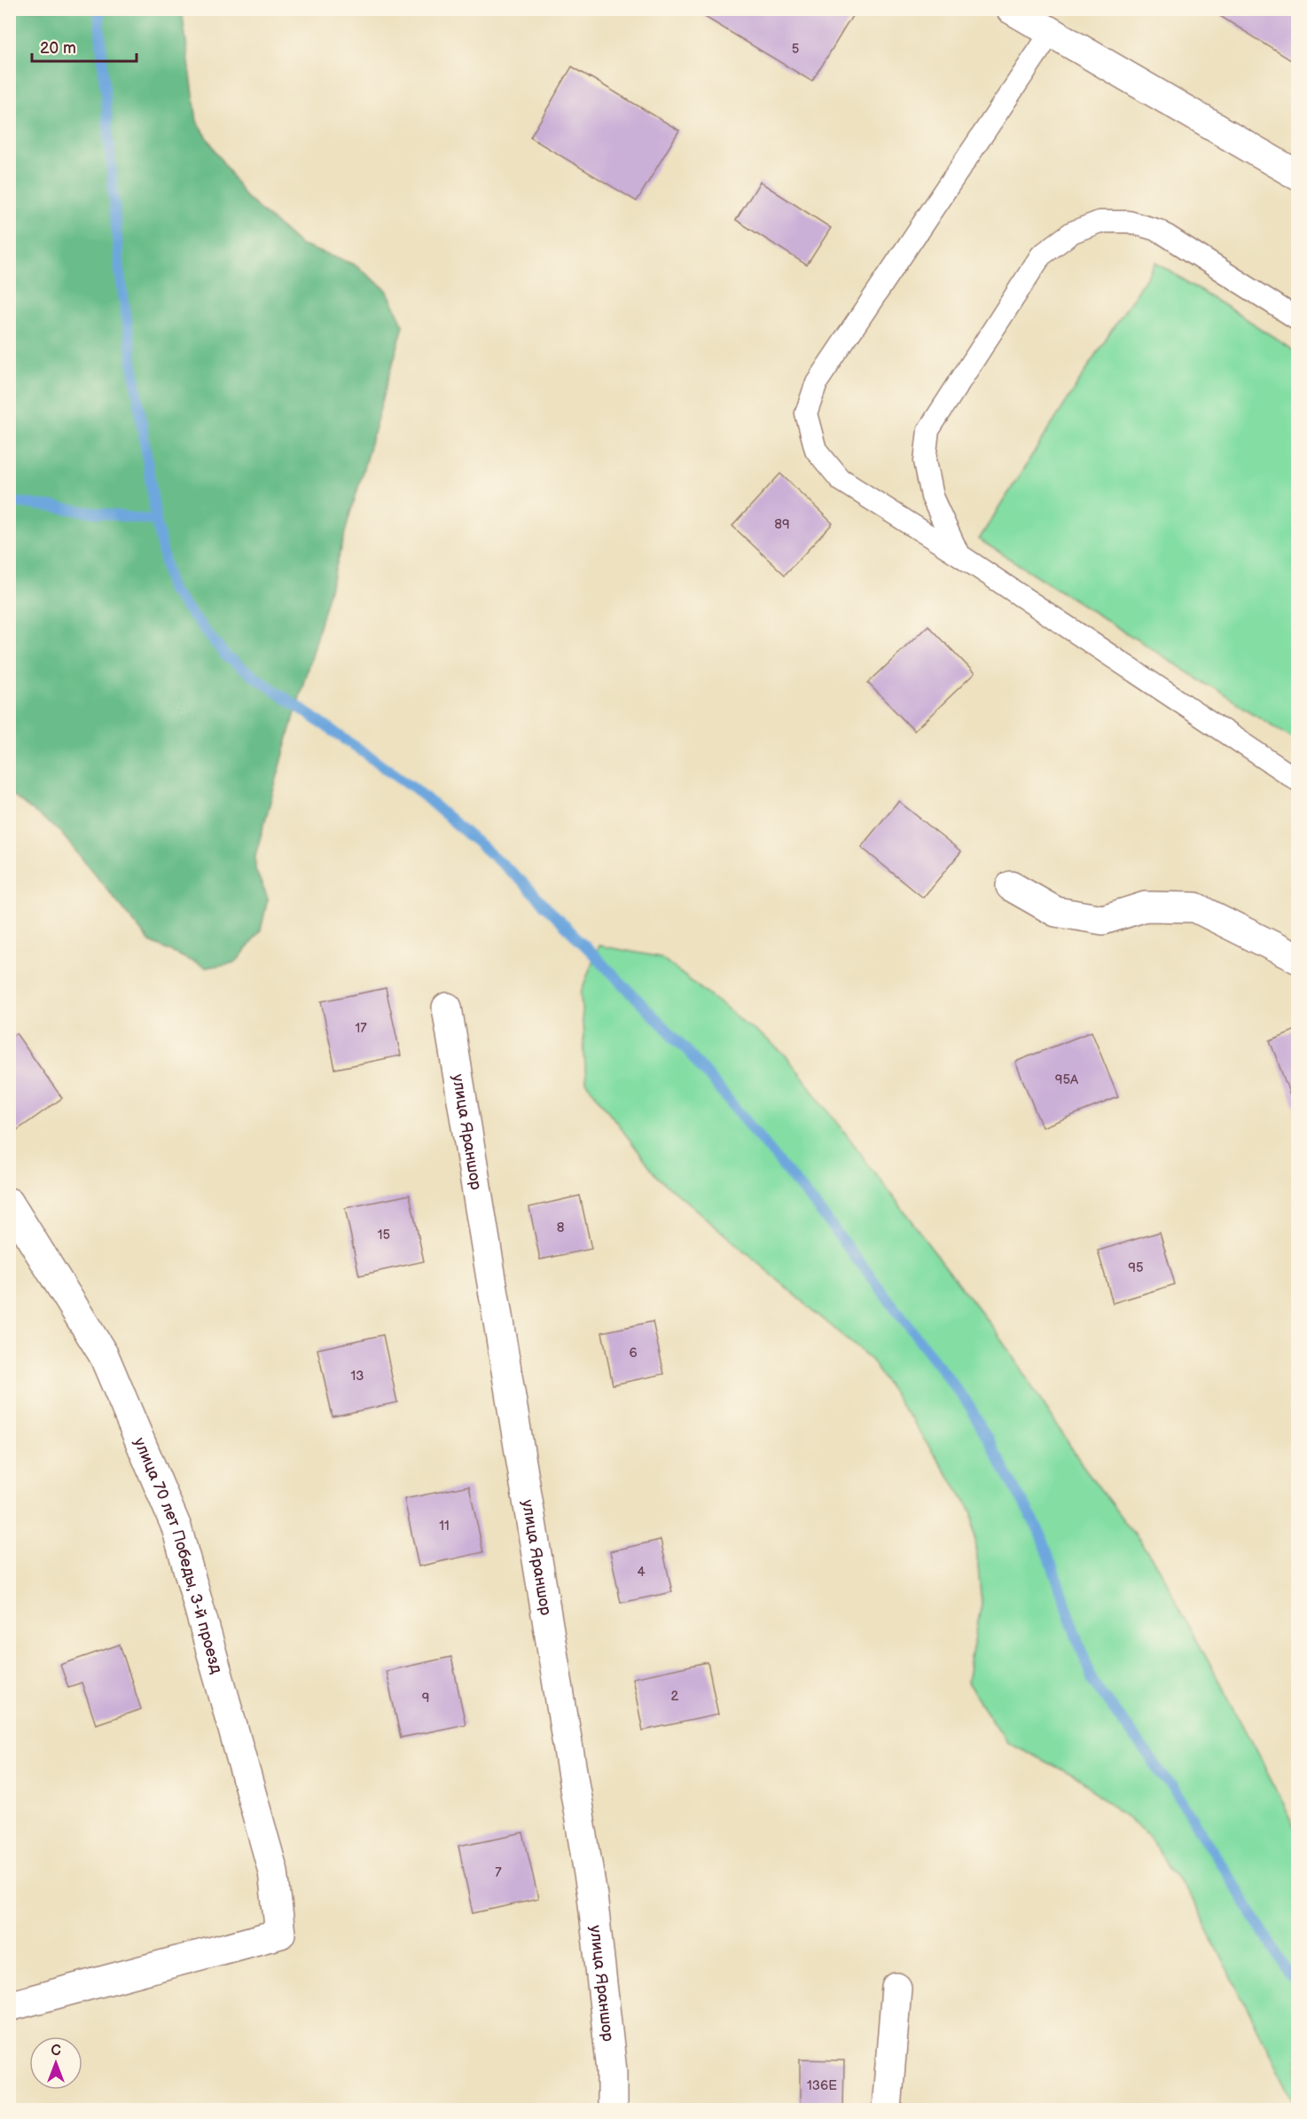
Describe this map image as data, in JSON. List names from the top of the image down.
{
  "streets": {
    "street": ["улица Яраншор", "улица 70 лет Победы, 3-й проезд"]
  },
  "house_numbers": [
    "5",
    "89",
    "17",
    "95А",
    "8",
    "15",
    "95",
    "6",
    "13",
    "11",
    "4",
    "2",
    "9",
    "7",
    "136Е"
  ],
  "scale_bar": "20 m",
  "north": "top"
}
